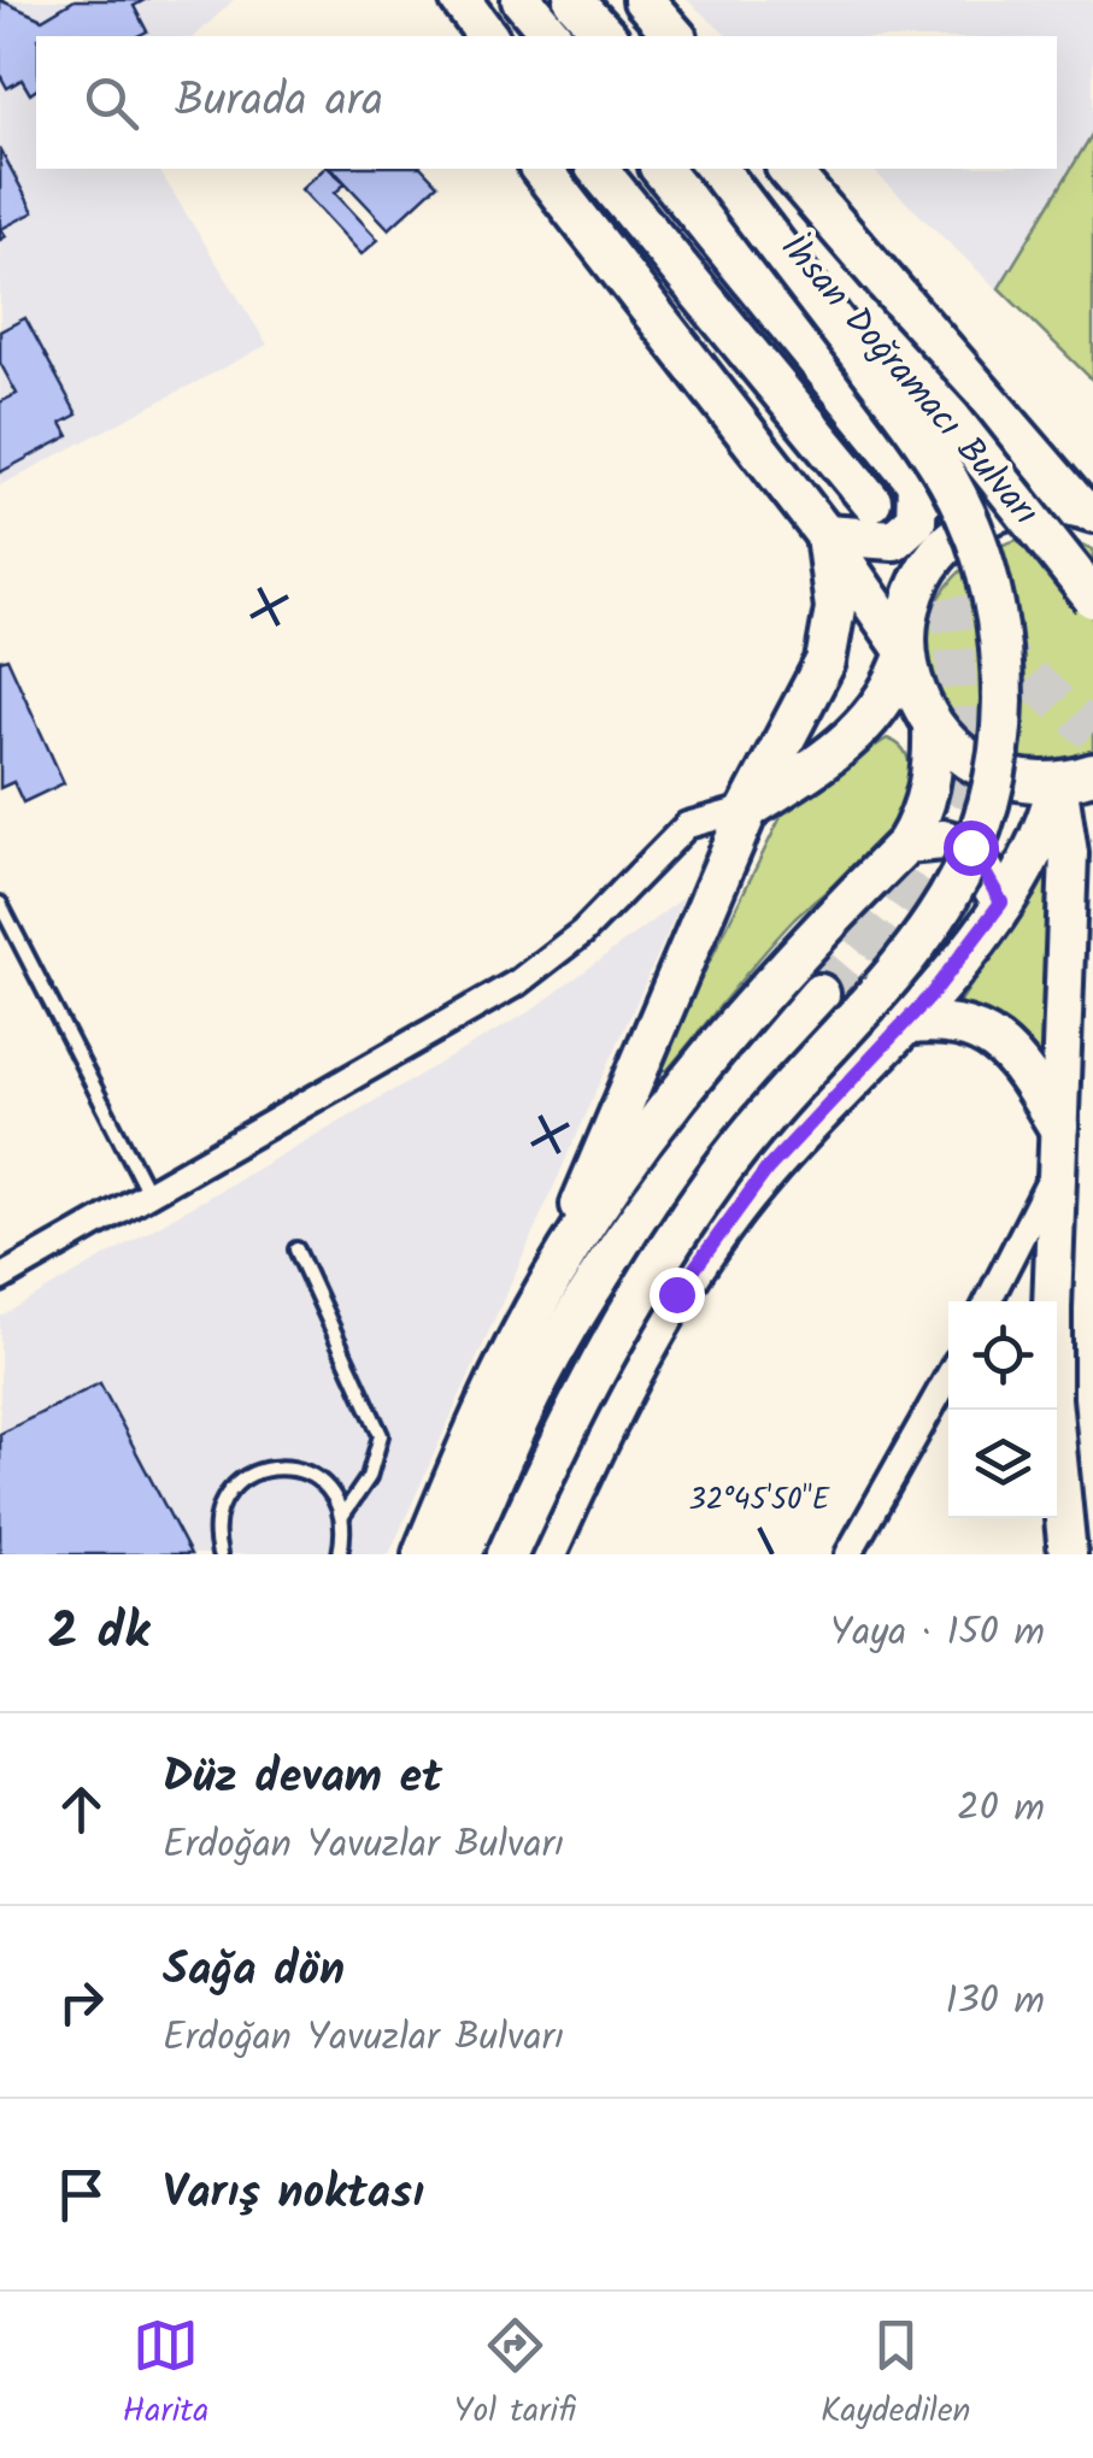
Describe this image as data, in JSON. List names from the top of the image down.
{
  "streets": {
    "main road": ["İhsan Doğramacı Bulvarı"]
  },
  "page": {
    "search": "Burada ara",
    "heading": ["2 dk", "Yaya · 150 m"],
    "list": [
      ["Düz devam et", "Erdoğan Yavuzlar Bulvarı", "20 m"],
      ["Sağa dön", "Erdoğan Yavuzlar Bulvarı", "130 m"],
      "Varış noktası"
    ],
    "nav": ["Harita", "Yol tarifi", "Kaydedilen"]
  },
  "coordinates": ["32°45'50\"E"]
}
